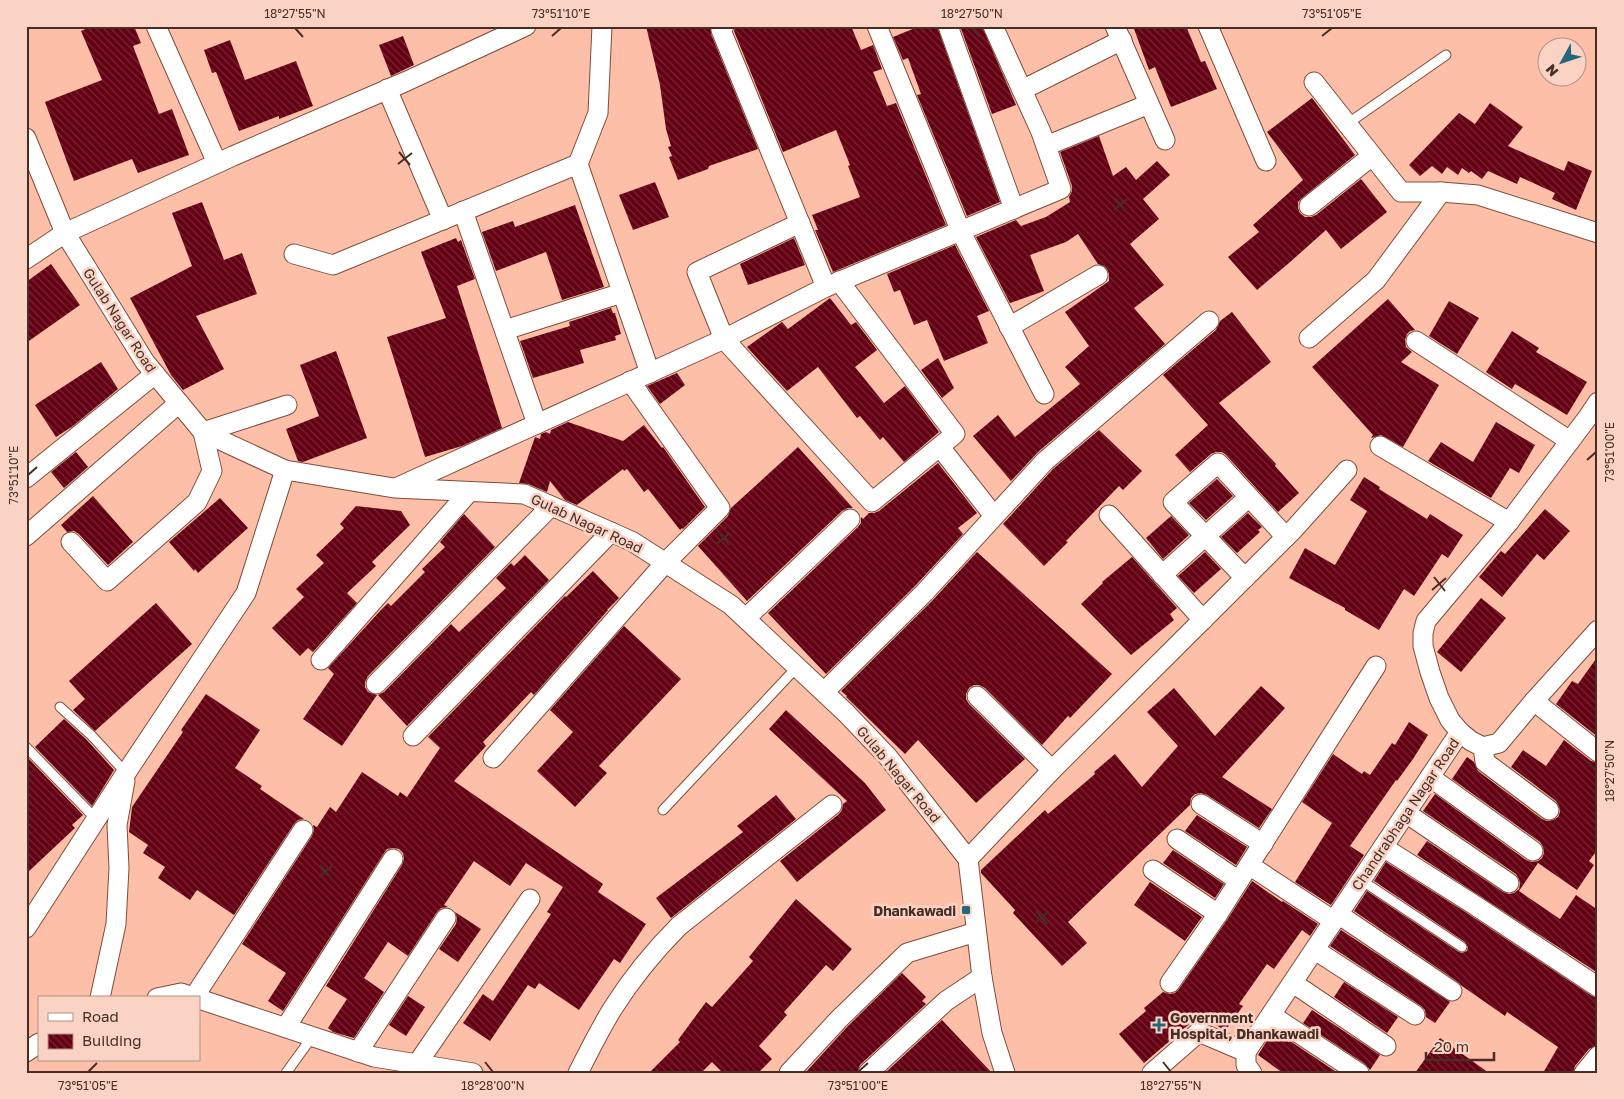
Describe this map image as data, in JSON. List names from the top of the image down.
{
  "streets": {
    "street": ["Gulab Nagar Road", "Chandrabhaga Nagar Road"]
  },
  "places": {
    "transit": ["Dhankawadi"],
    "health": ["Government Hospital, Dhankawadi"]
  },
  "legend": ["Road", "Building"],
  "scale_bar": "20 m",
  "north": "bottom left",
  "coordinates": [
    "18°27'55\"N",
    "73°51'10\"E",
    "18°27'50\"N",
    "73°51'05\"E",
    "73°51'00\"E",
    "18°28'00\"N"
  ]
}
